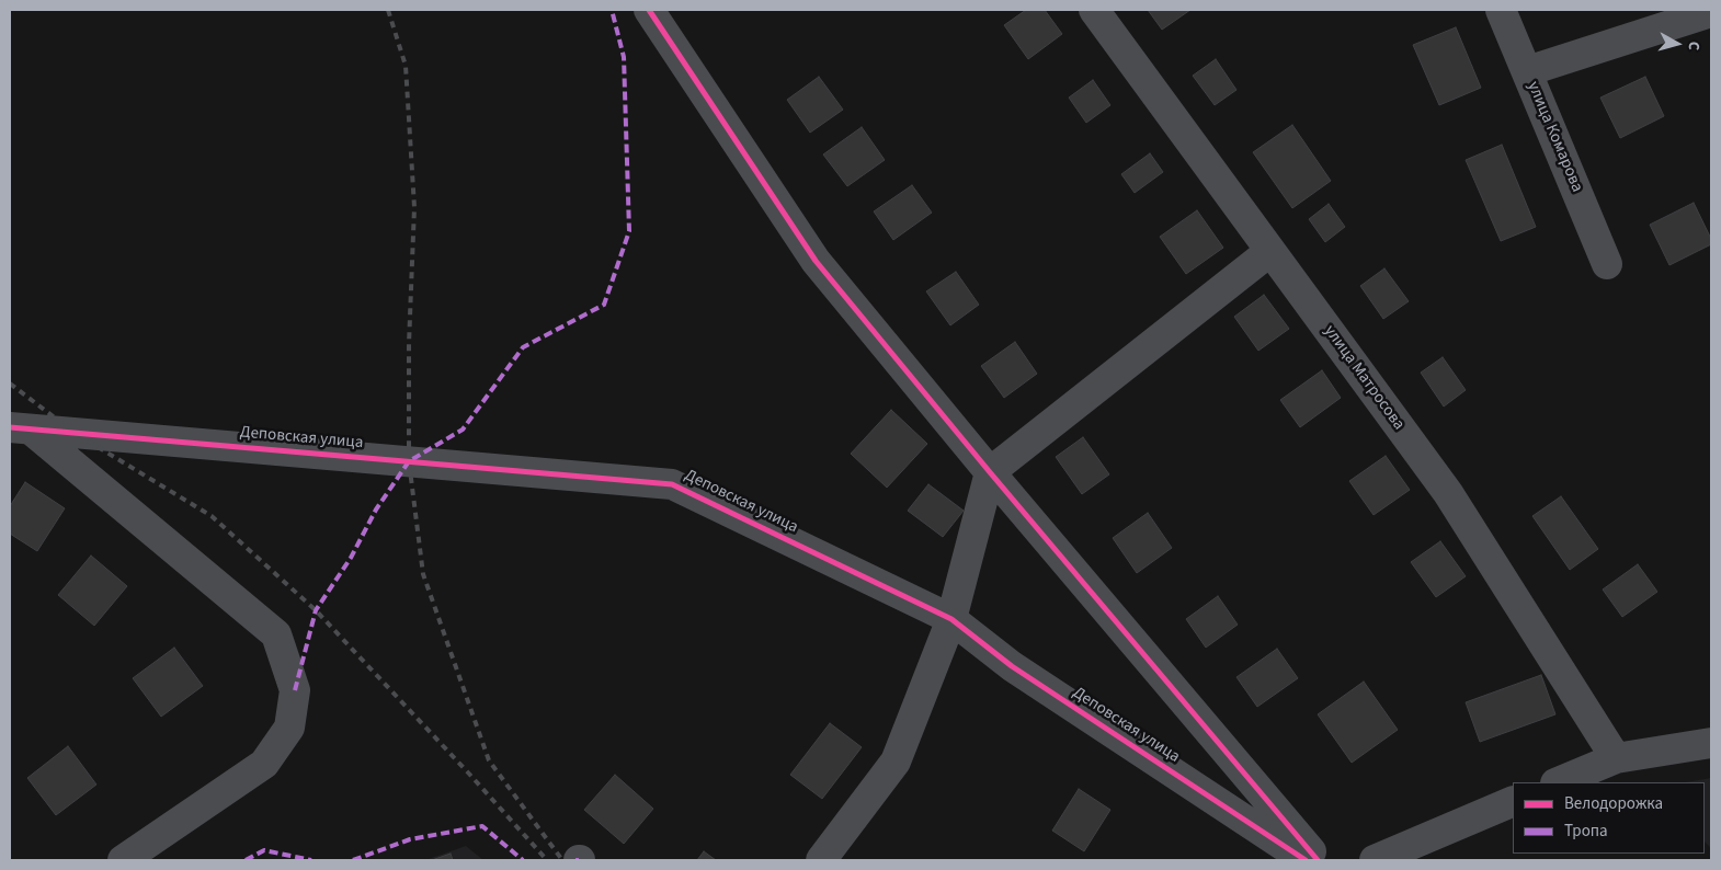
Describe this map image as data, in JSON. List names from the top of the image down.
{
  "streets": {
    "street": ["улица Комарова", "улица Матросова", "Деповская улица"]
  },
  "legend": ["Велодорожка", "Тропа"],
  "north": "right"
}
